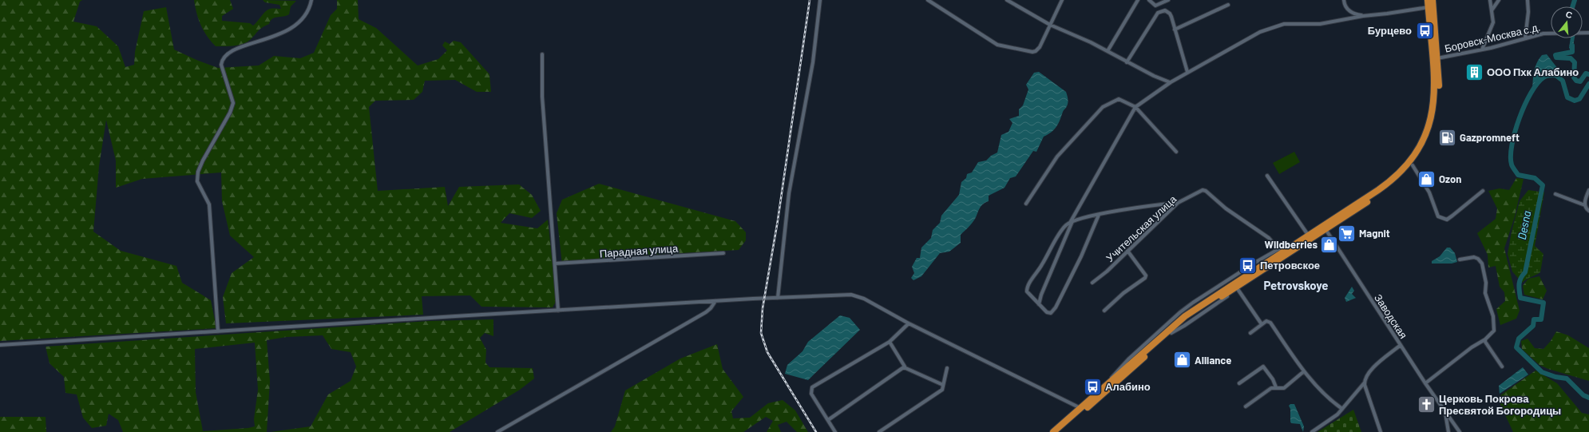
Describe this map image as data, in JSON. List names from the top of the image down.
{
  "streets": {
    "street": [
      "Боровск-Москва с.д.",
      "Учительская улица",
      "Парадная улица",
      "Заводская"
    ]
  },
  "districts": ["Petrovskoye"],
  "water": ["Desna"],
  "places": {
    "bus stop": ["Бурцево", "Петровское", "Алабино"],
    "building": ["ООО Пхк Алабино"],
    "fuel station": ["Gazpromneft"],
    "shop": ["Ozon", "Wildberries", "Alliance"],
    "supermarket": ["Magnit"],
    "church": ["Церковь Покрова Пресвятой Богородицы"]
  },
  "north": "top"
}
